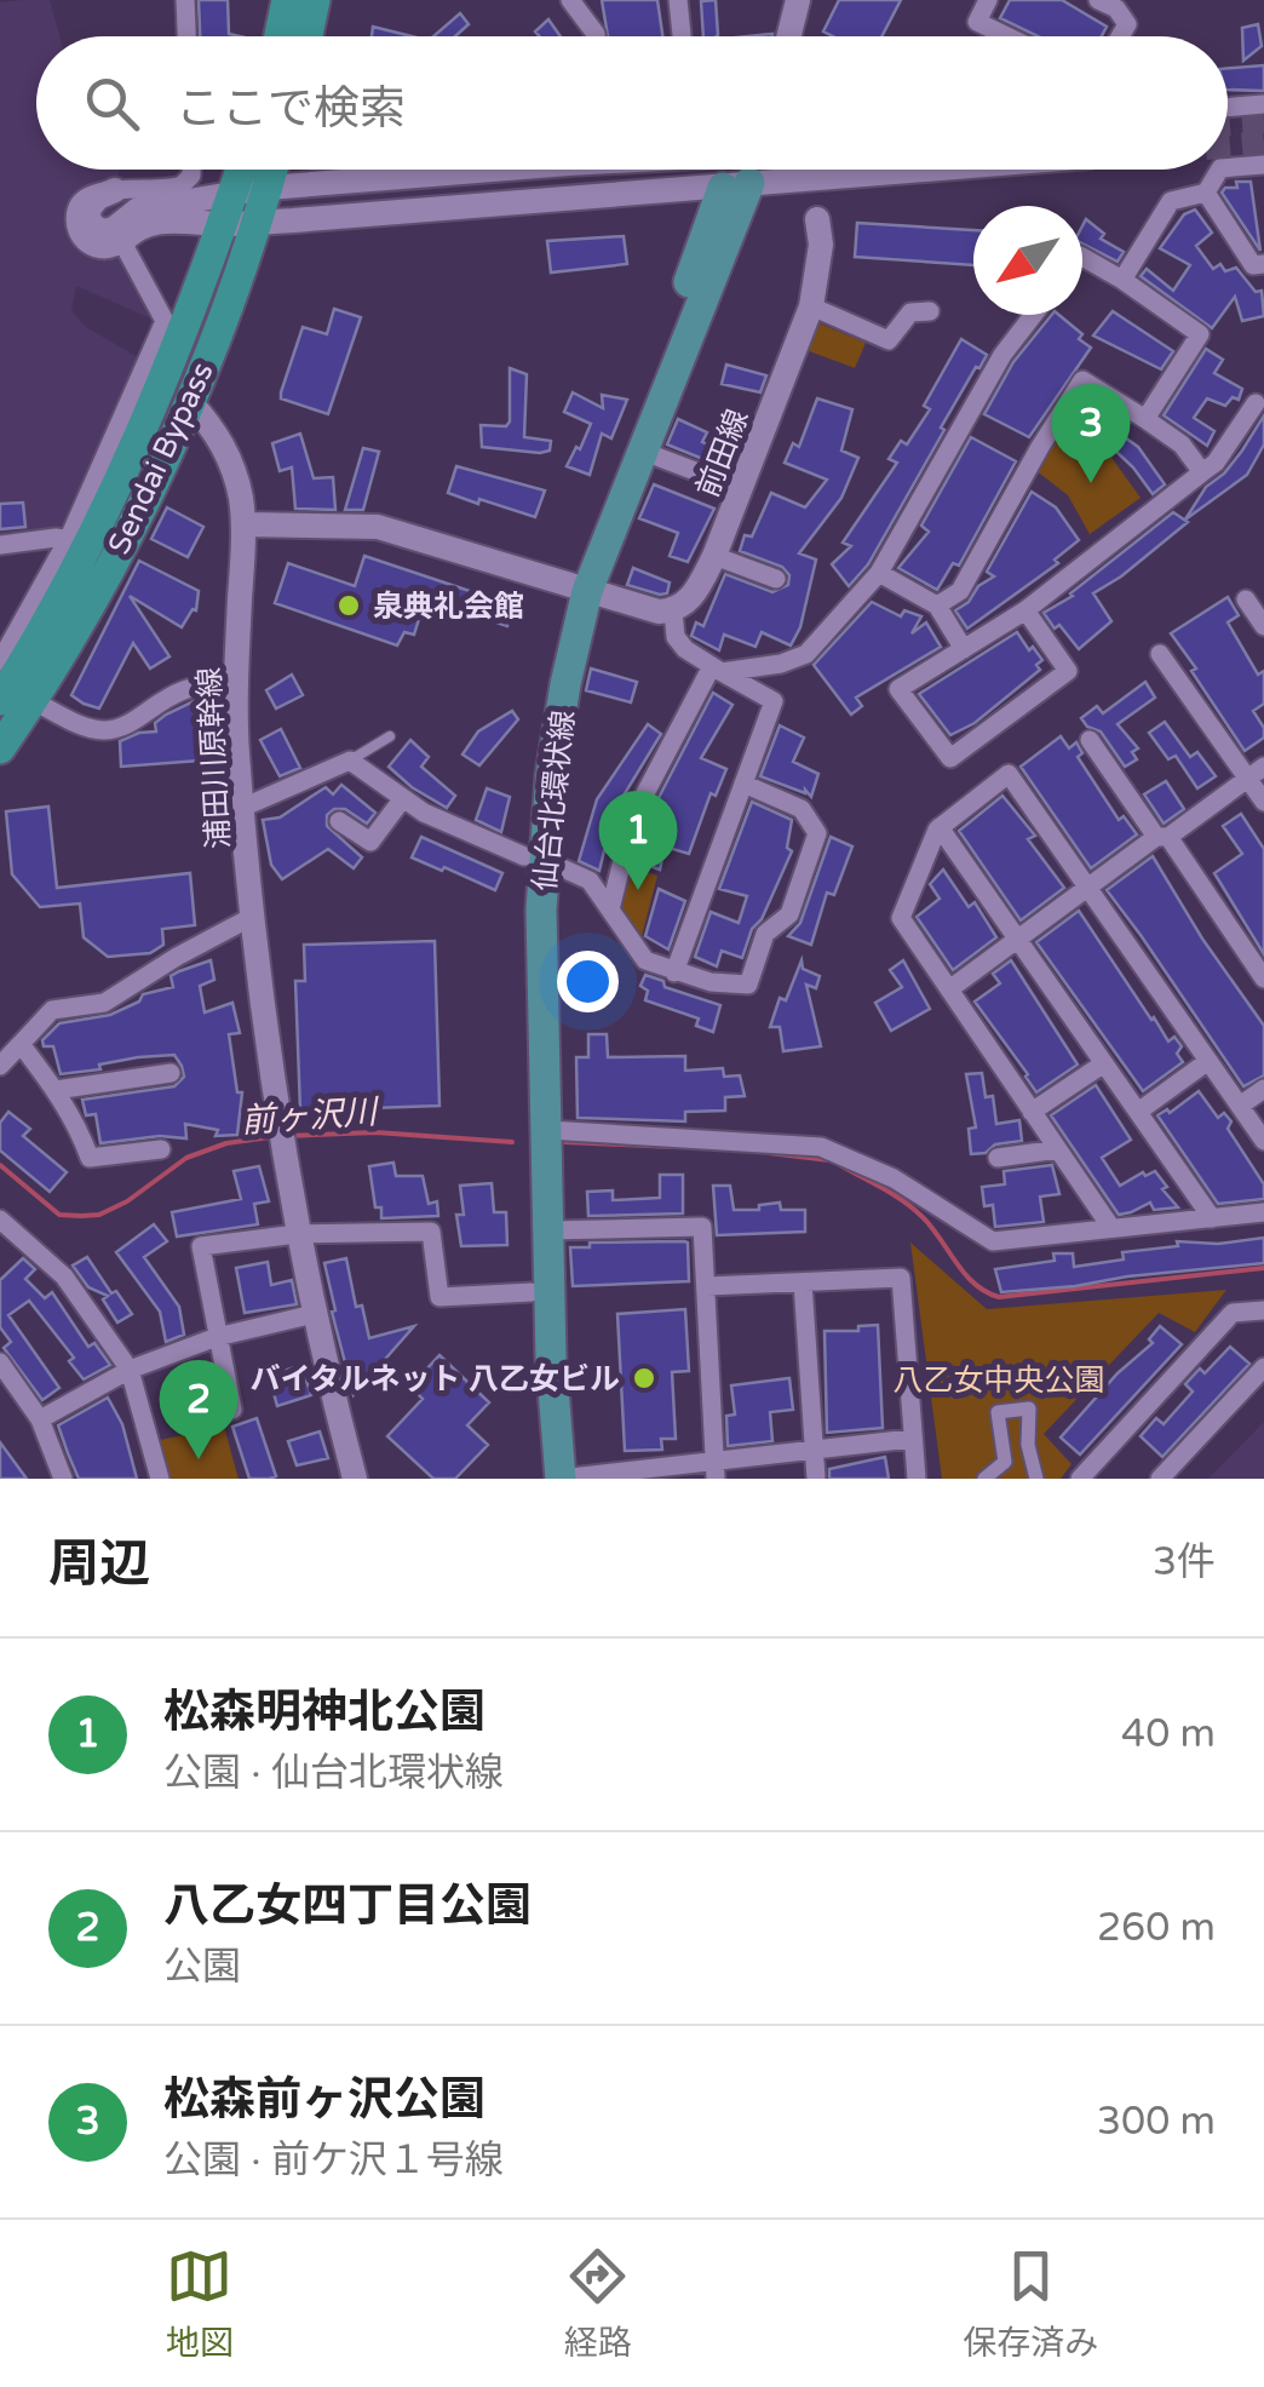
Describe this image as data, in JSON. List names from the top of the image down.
{
  "streets": {
    "highway": ["Sendai Bypass"],
    "main road": ["仙台北環状線"],
    "street": ["前田線", "浦田川原幹線"]
  },
  "crossings": [
    ["Sendai Bypass", "浦田川原幹線"]
  ],
  "water": ["前ヶ沢川"],
  "parks": ["八乙女中央公園"],
  "places": ["泉典礼会館", "バイタルネット 八乙女ビル"],
  "north": "bottom left",
  "page": {
    "search": "ここで検索",
    "pins": ["3", "1", "2"],
    "heading": ["周辺", "3件"],
    "list": [
      {
        "mark": "1",
        "name": "松森明神北公園",
        "note": "公園 · 仙台北環状線",
        "value": "40 m"
      },
      {
        "mark": "2",
        "name": "八乙女四丁目公園",
        "note": "公園",
        "value": "260 m"
      },
      {
        "mark": "3",
        "name": "松森前ヶ沢公園",
        "note": "公園 · 前ケ沢１号線",
        "value": "300 m"
      }
    ],
    "nav": ["地図", "経路", "保存済み"]
  }
}
